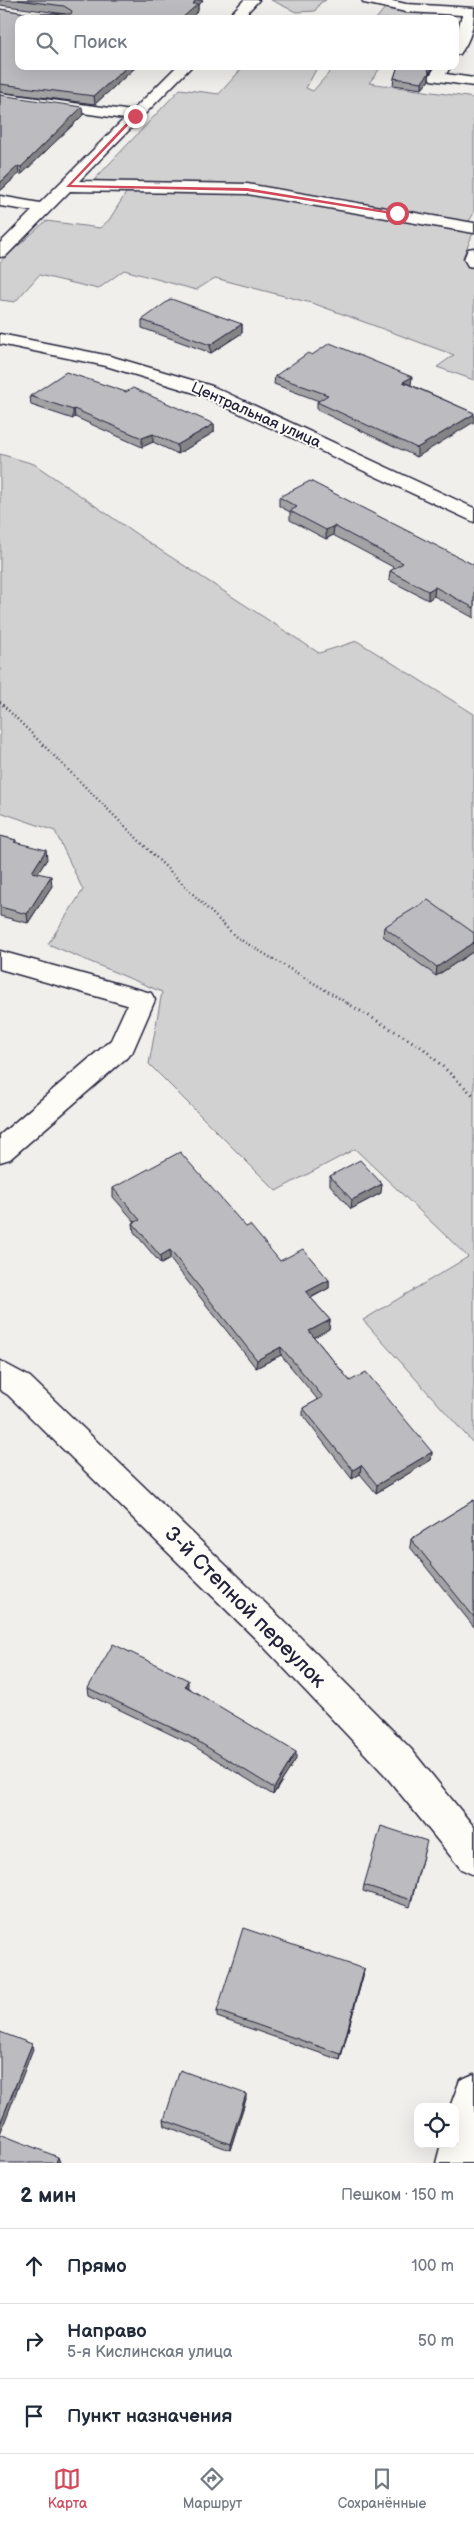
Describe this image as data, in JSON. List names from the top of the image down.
{
  "streets": {
    "street": ["Центральная улица", "3-й Степной переулок"]
  },
  "page": {
    "search": "Поиск",
    "heading": ["2 мин", "Пешком · 150 m"],
    "list": [
      ["Прямо", "100 m"],
      ["Направо", "5-я Кислинская улица", "50 m"],
      "Пункт назначения"
    ],
    "nav": ["Карта", "Маршрут", "Сохранённые"]
  }
}
